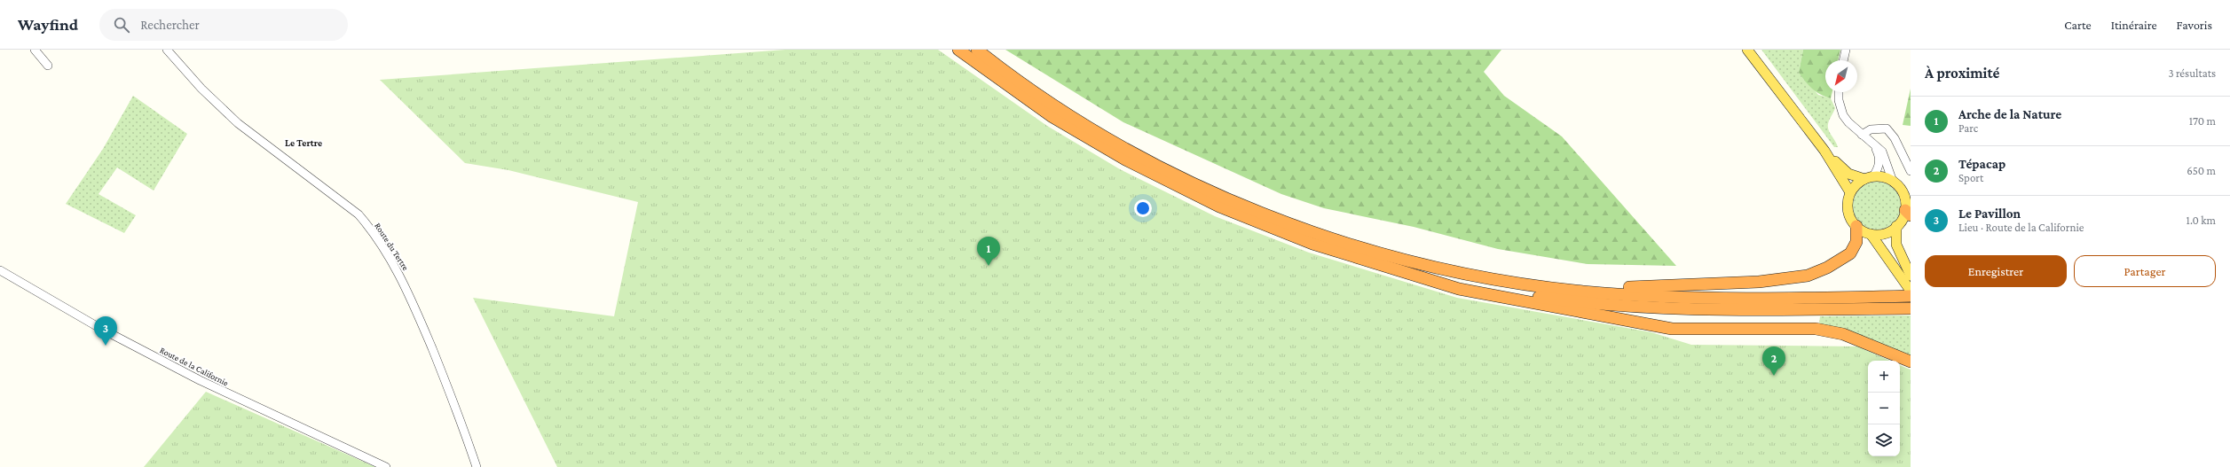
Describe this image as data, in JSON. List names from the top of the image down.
{
  "streets": {
    "street": ["Route du Tertre", "Route de la Californie"]
  },
  "districts": ["Le Tertre"],
  "north": "bottom left",
  "page": {
    "header": "Wayfind",
    "search": "Rechercher",
    "nav": ["Carte", "Itinéraire", "Favoris"],
    "heading": ["À proximité", "3 résultats"],
    "list": [
      {
        "mark": "1",
        "name": "Arche de la Nature",
        "note": "Parc",
        "value": "170 m"
      },
      {
        "mark": "2",
        "name": "Tépacap",
        "note": "Sport",
        "value": "650 m"
      },
      {
        "mark": "3",
        "name": "Le Pavillon",
        "note": "Lieu · Route de la Californie",
        "value": "1.0 km"
      }
    ],
    "pins": ["1", "3", "2"],
    "buttons": ["Enregistrer", "Partager"],
    "map_buttons": ["+", "−"]
  }
}
